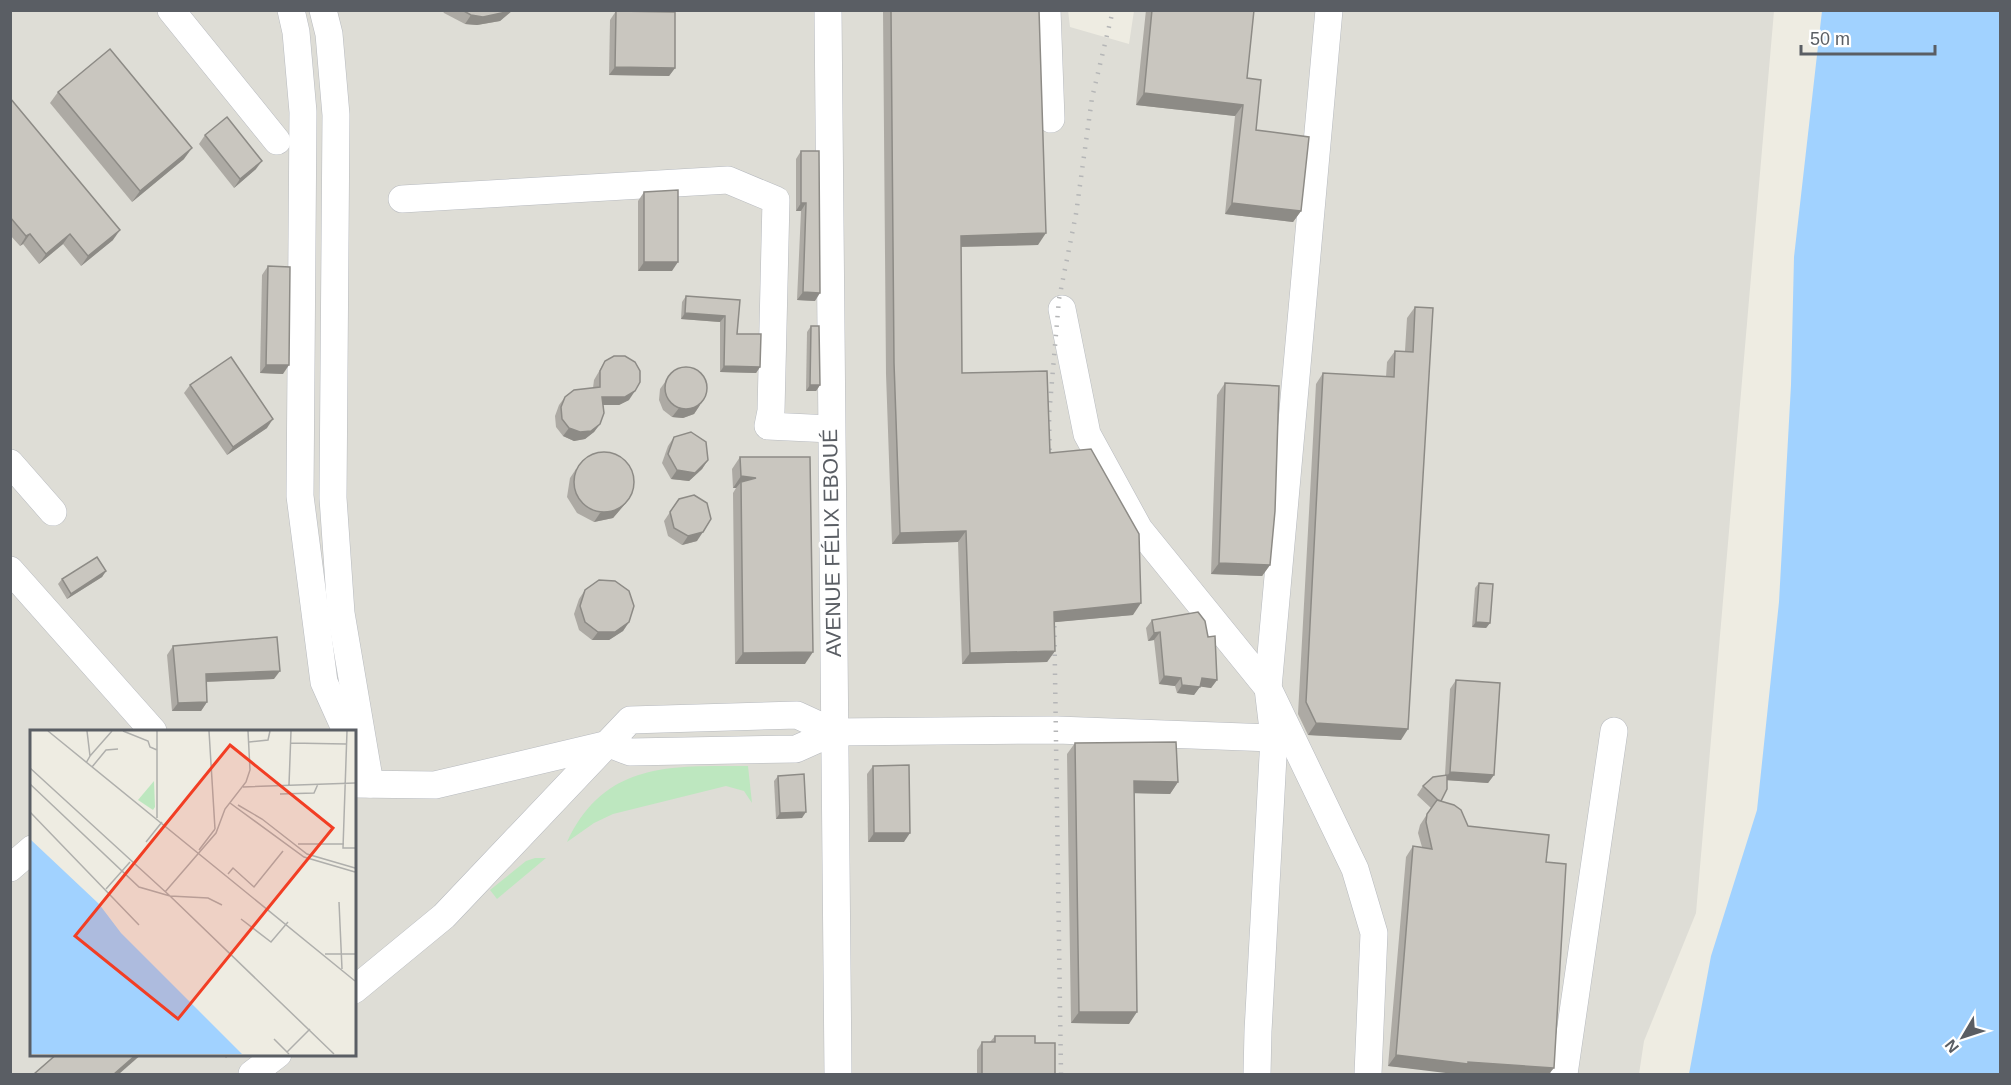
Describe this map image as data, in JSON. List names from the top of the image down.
{
  "streets": {
    "street": ["AVENUE FÉLIX EBOUÉ"]
  },
  "scale_bar": "50 m",
  "north": "bottom left"
}
